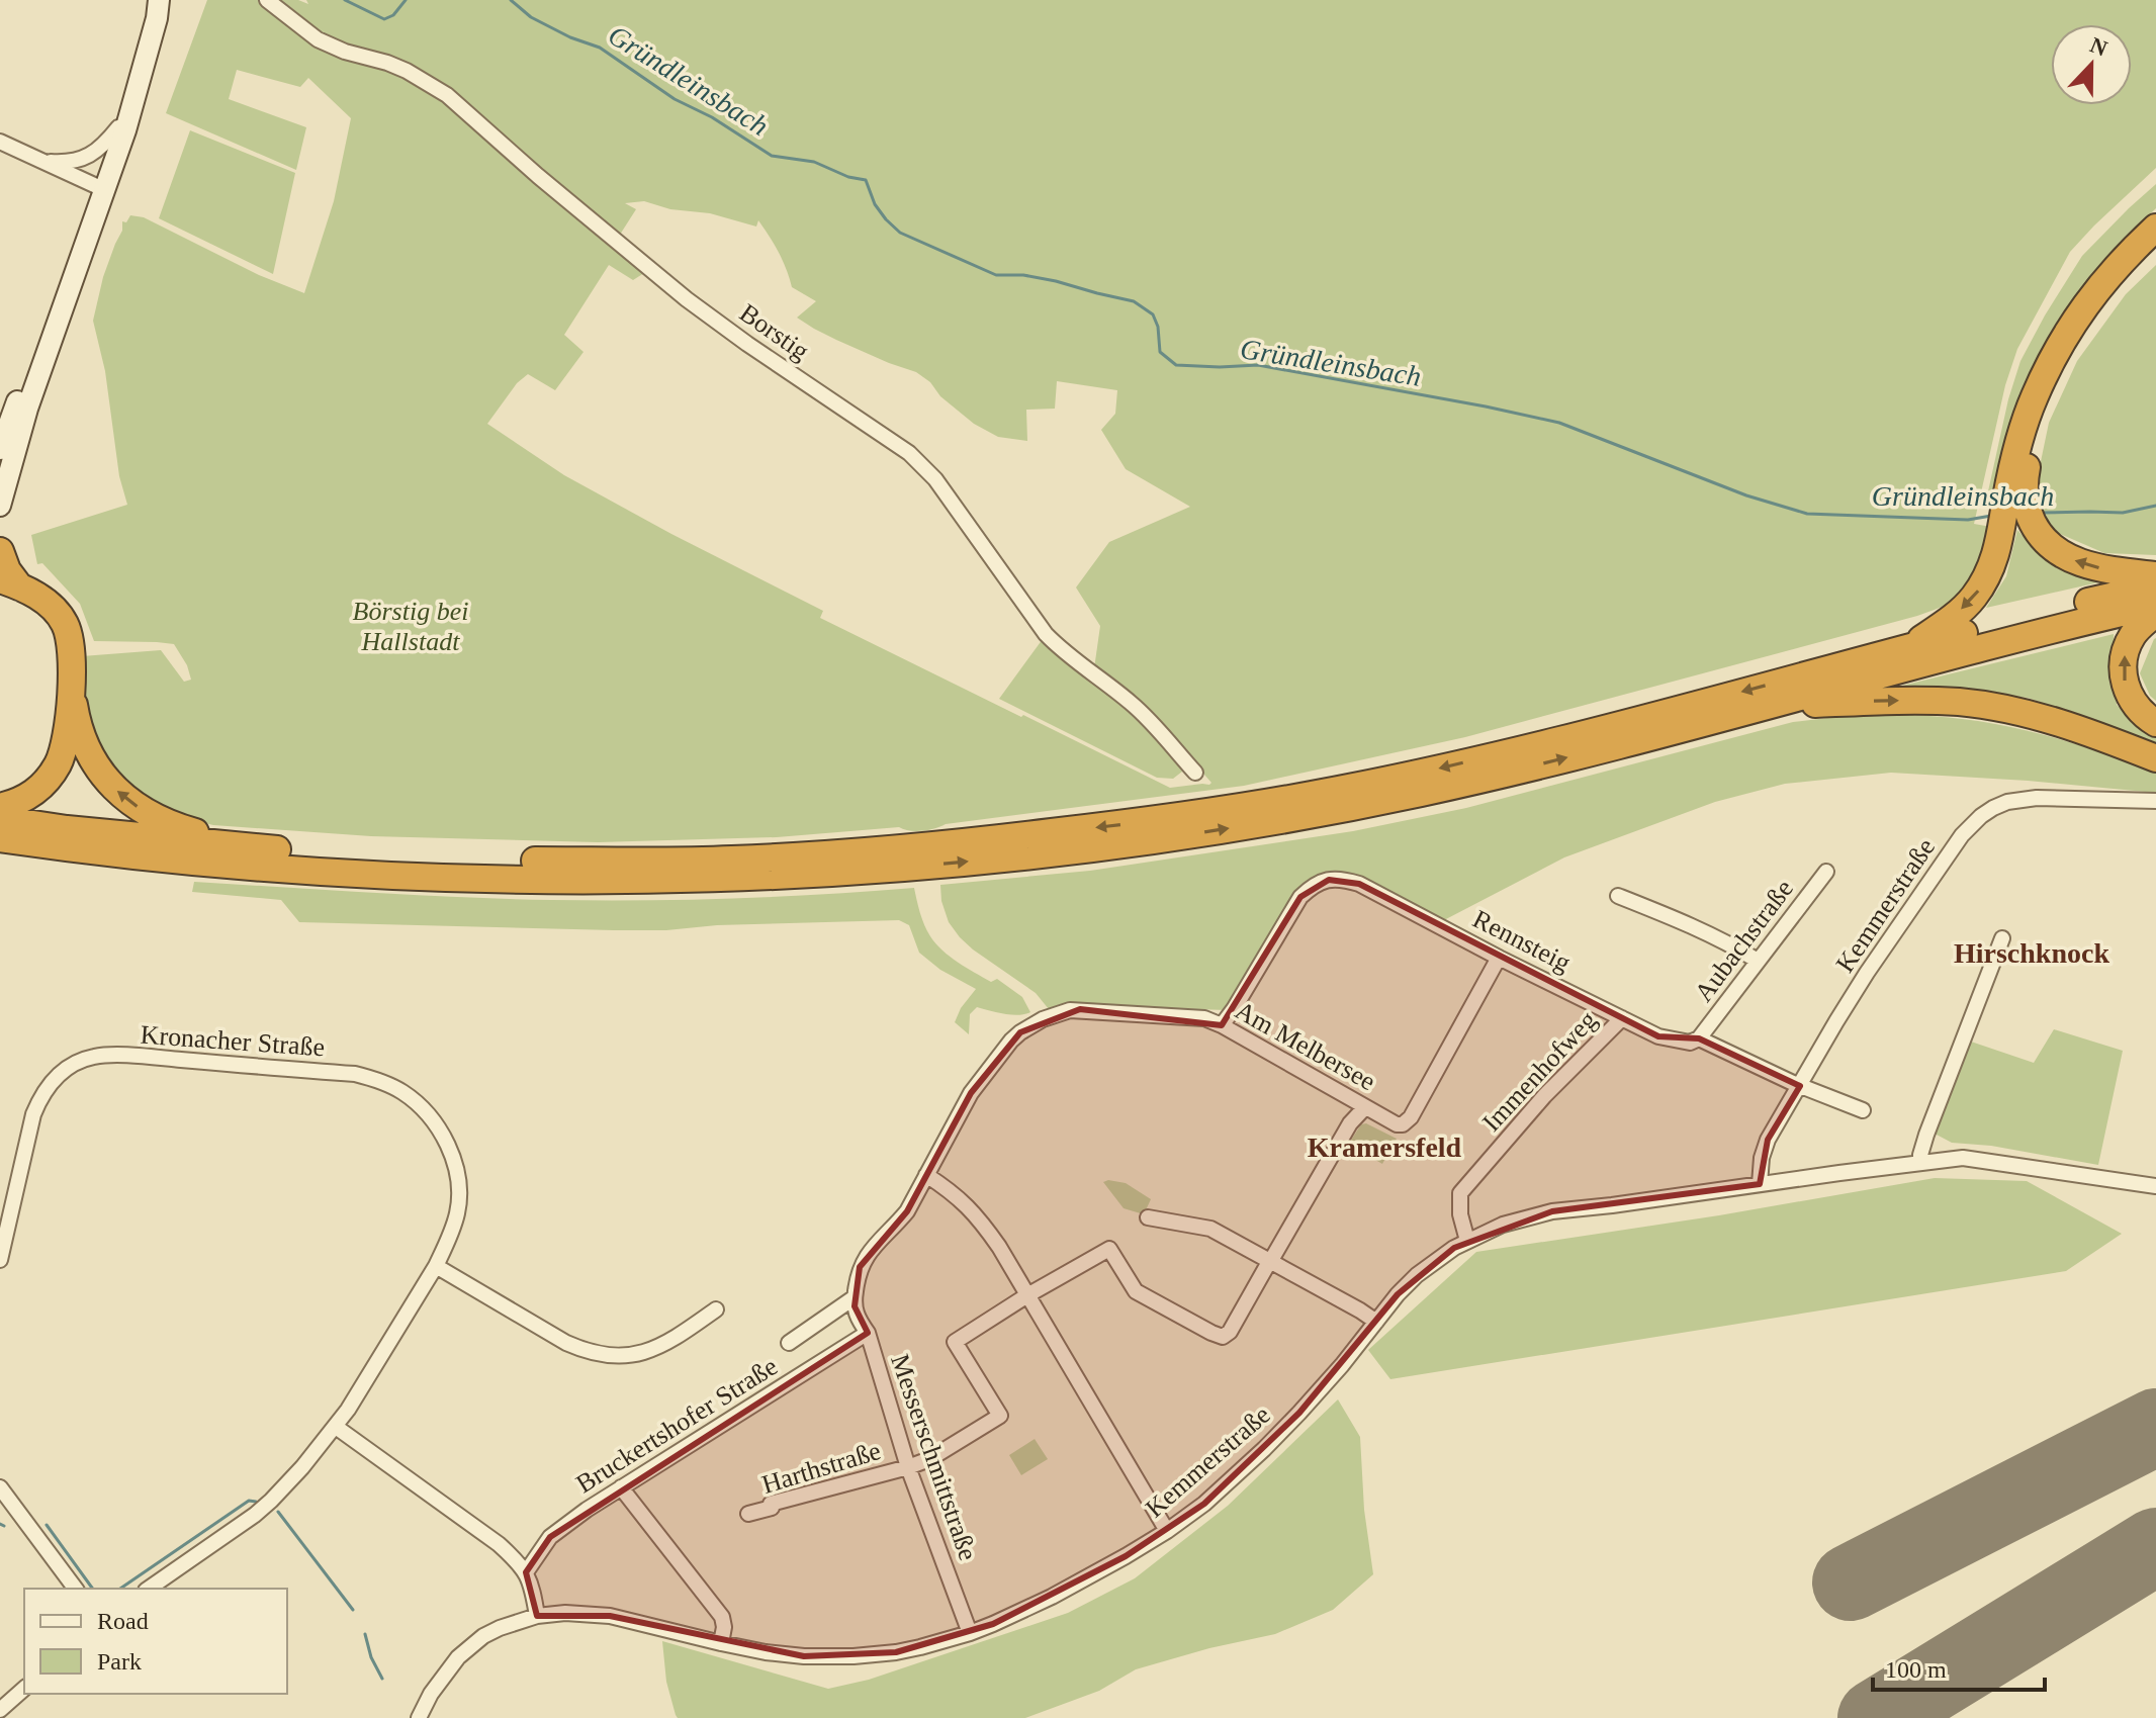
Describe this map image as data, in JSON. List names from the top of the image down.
{
  "streets": {
    "street": [
      "Borstig",
      "Kemmerstraße",
      "Rennsteig",
      "Aubachstraße",
      "Kronacher Straße",
      "Am Melbersee",
      "Immenhofweg",
      "Bruckertshofer Straße",
      "Messerschmittstraße",
      "Harthstraße"
    ]
  },
  "crossings": [
    ["Kemmerstraße", "Rennsteig"],
    ["Kemmerstraße", "Immenhofweg"],
    ["Kemmerstraße", "Messerschmittstraße"],
    ["Rennsteig", "Aubachstraße"],
    ["Rennsteig", "Am Melbersee"],
    ["Rennsteig", "Immenhofweg"],
    ["Bruckertshofer Straße", "Messerschmittstraße"],
    ["Messerschmittstraße", "Harthstraße"]
  ],
  "districts": ["Hirschknock", "Kramersfeld"],
  "water": ["Gründleinsbach"],
  "parks": ["Börstig bei Hallstadt"],
  "legend": ["Road", "Park"],
  "scale_bar": "100 m",
  "north": "top"
}
